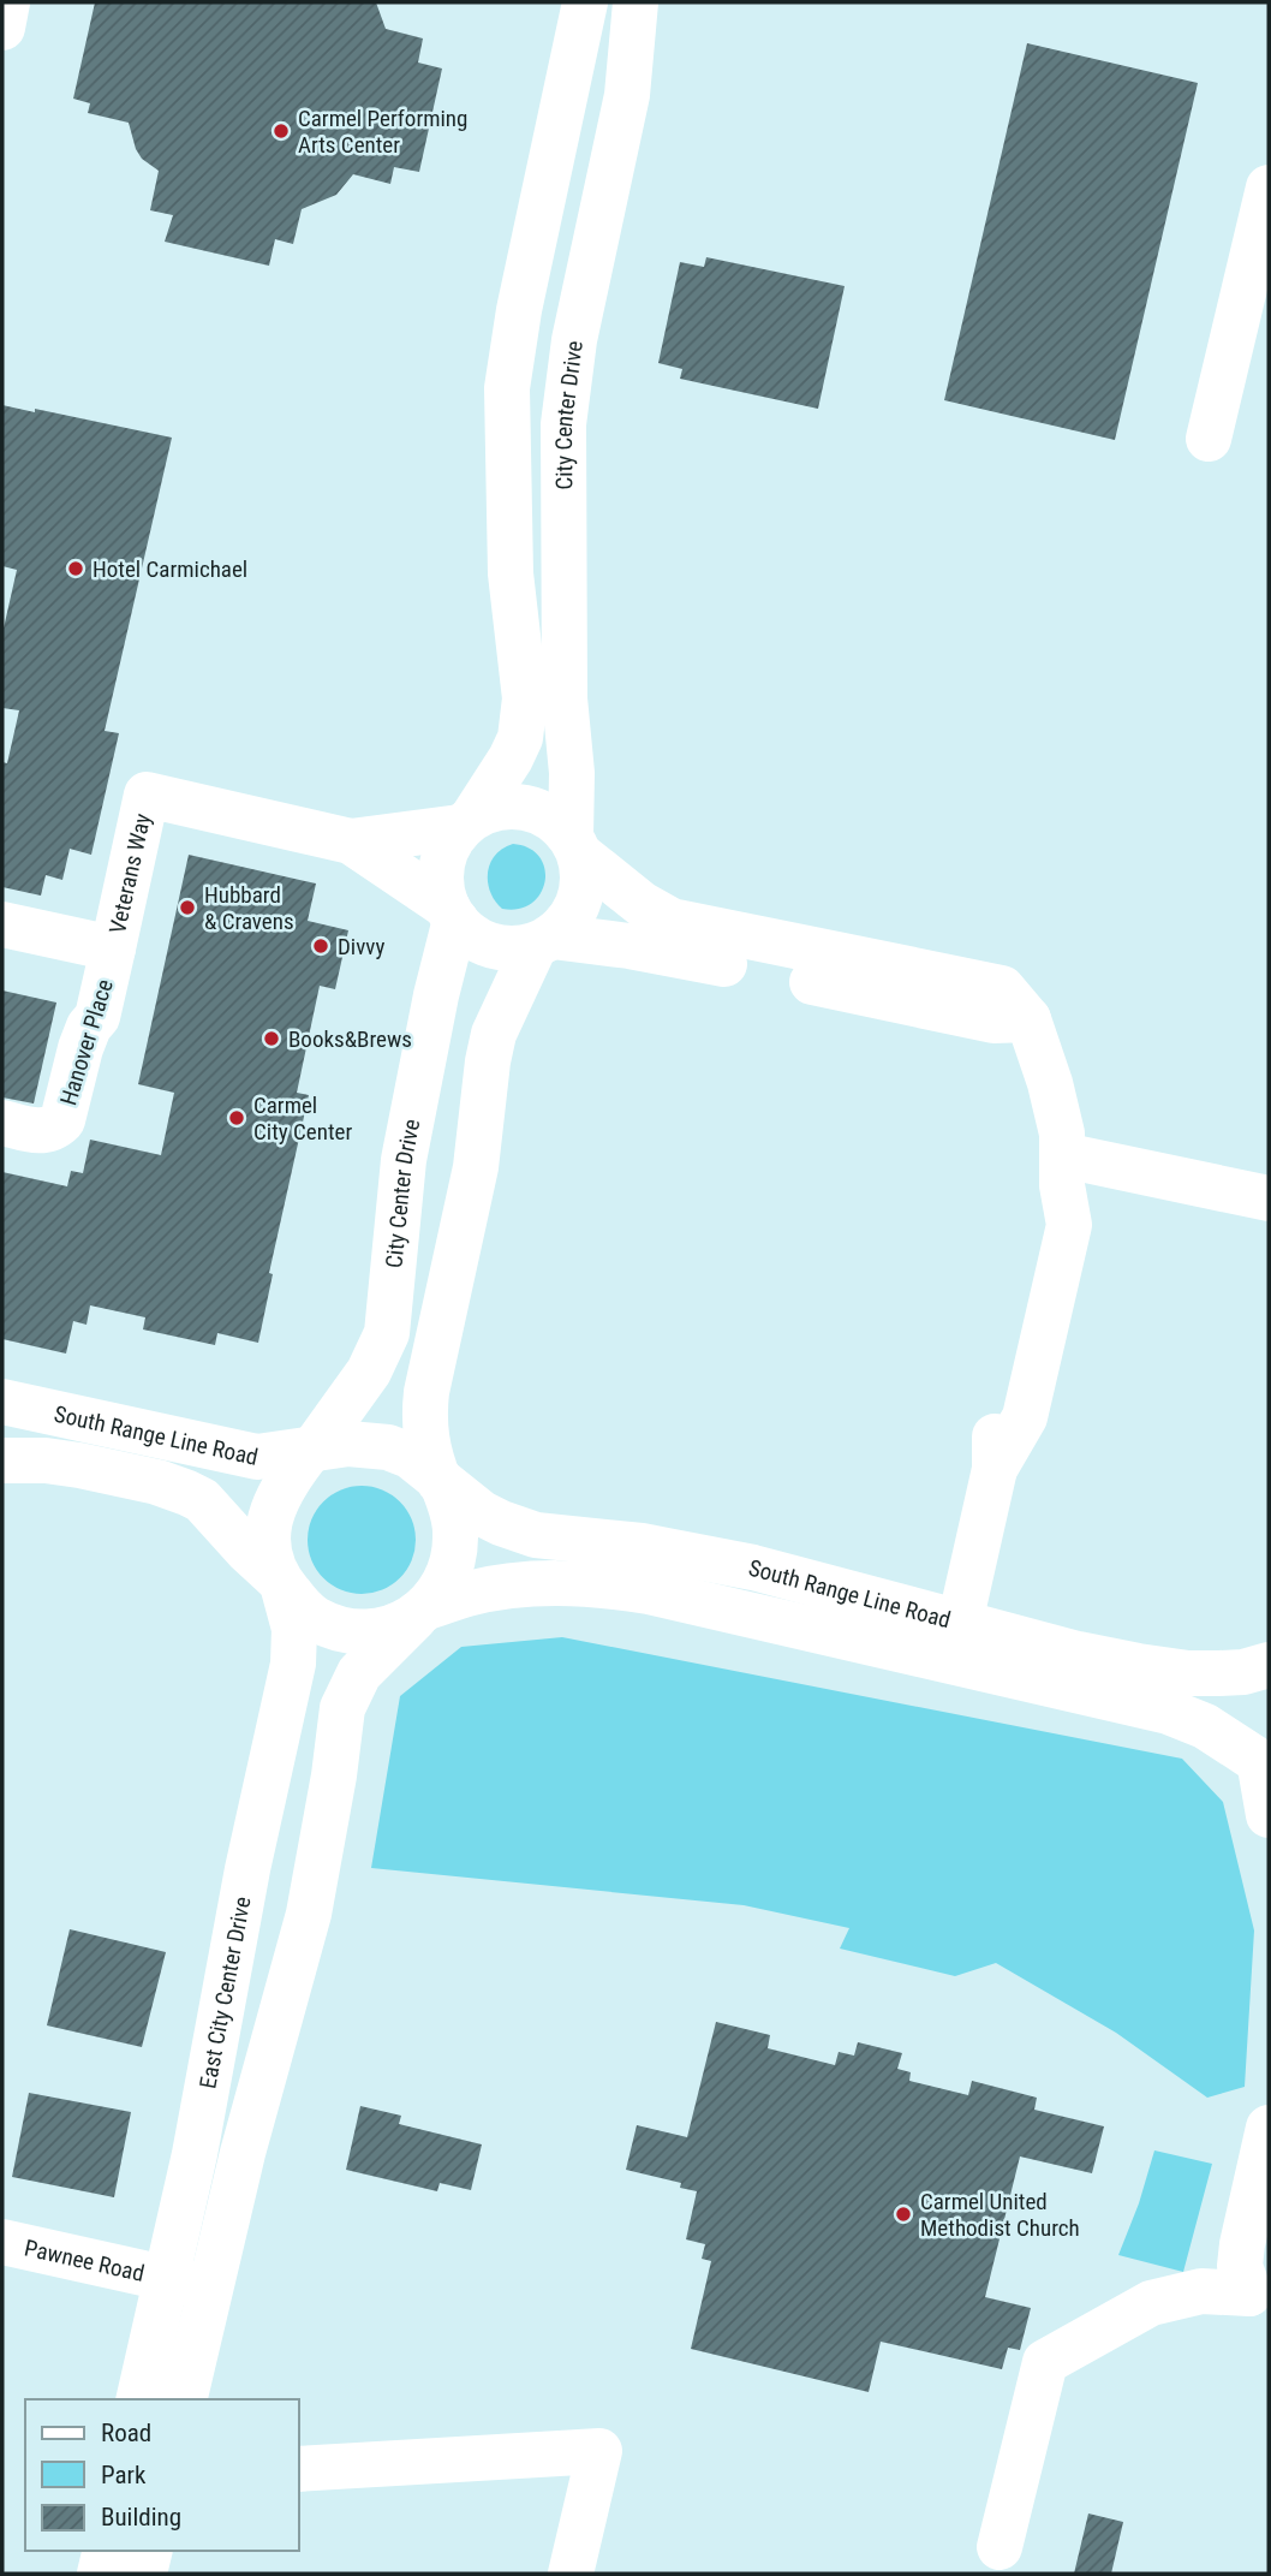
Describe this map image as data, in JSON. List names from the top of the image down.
{
  "streets": {
    "street": [
      "City Center Drive",
      "Veterans Way",
      "Hanover Place",
      "South Range Line Road",
      "East City Center Drive",
      "Pawnee Road"
    ]
  },
  "crossings": [
    ["City Center Drive", "South Range Line Road"],
    ["City Center Drive", "East City Center Drive"],
    ["Veterans Way", "Hanover Place"],
    ["South Range Line Road", "East City Center Drive"],
    ["East City Center Drive", "Pawnee Road"]
  ],
  "places": [
    "Carmel Performing Arts Center",
    "Hotel Carmichael",
    "Hubbard & Cravens",
    "Divvy",
    "Books&Brews",
    "Carmel City Center",
    "Carmel United Methodist Church"
  ],
  "legend": ["Road", "Park", "Building"]
}
